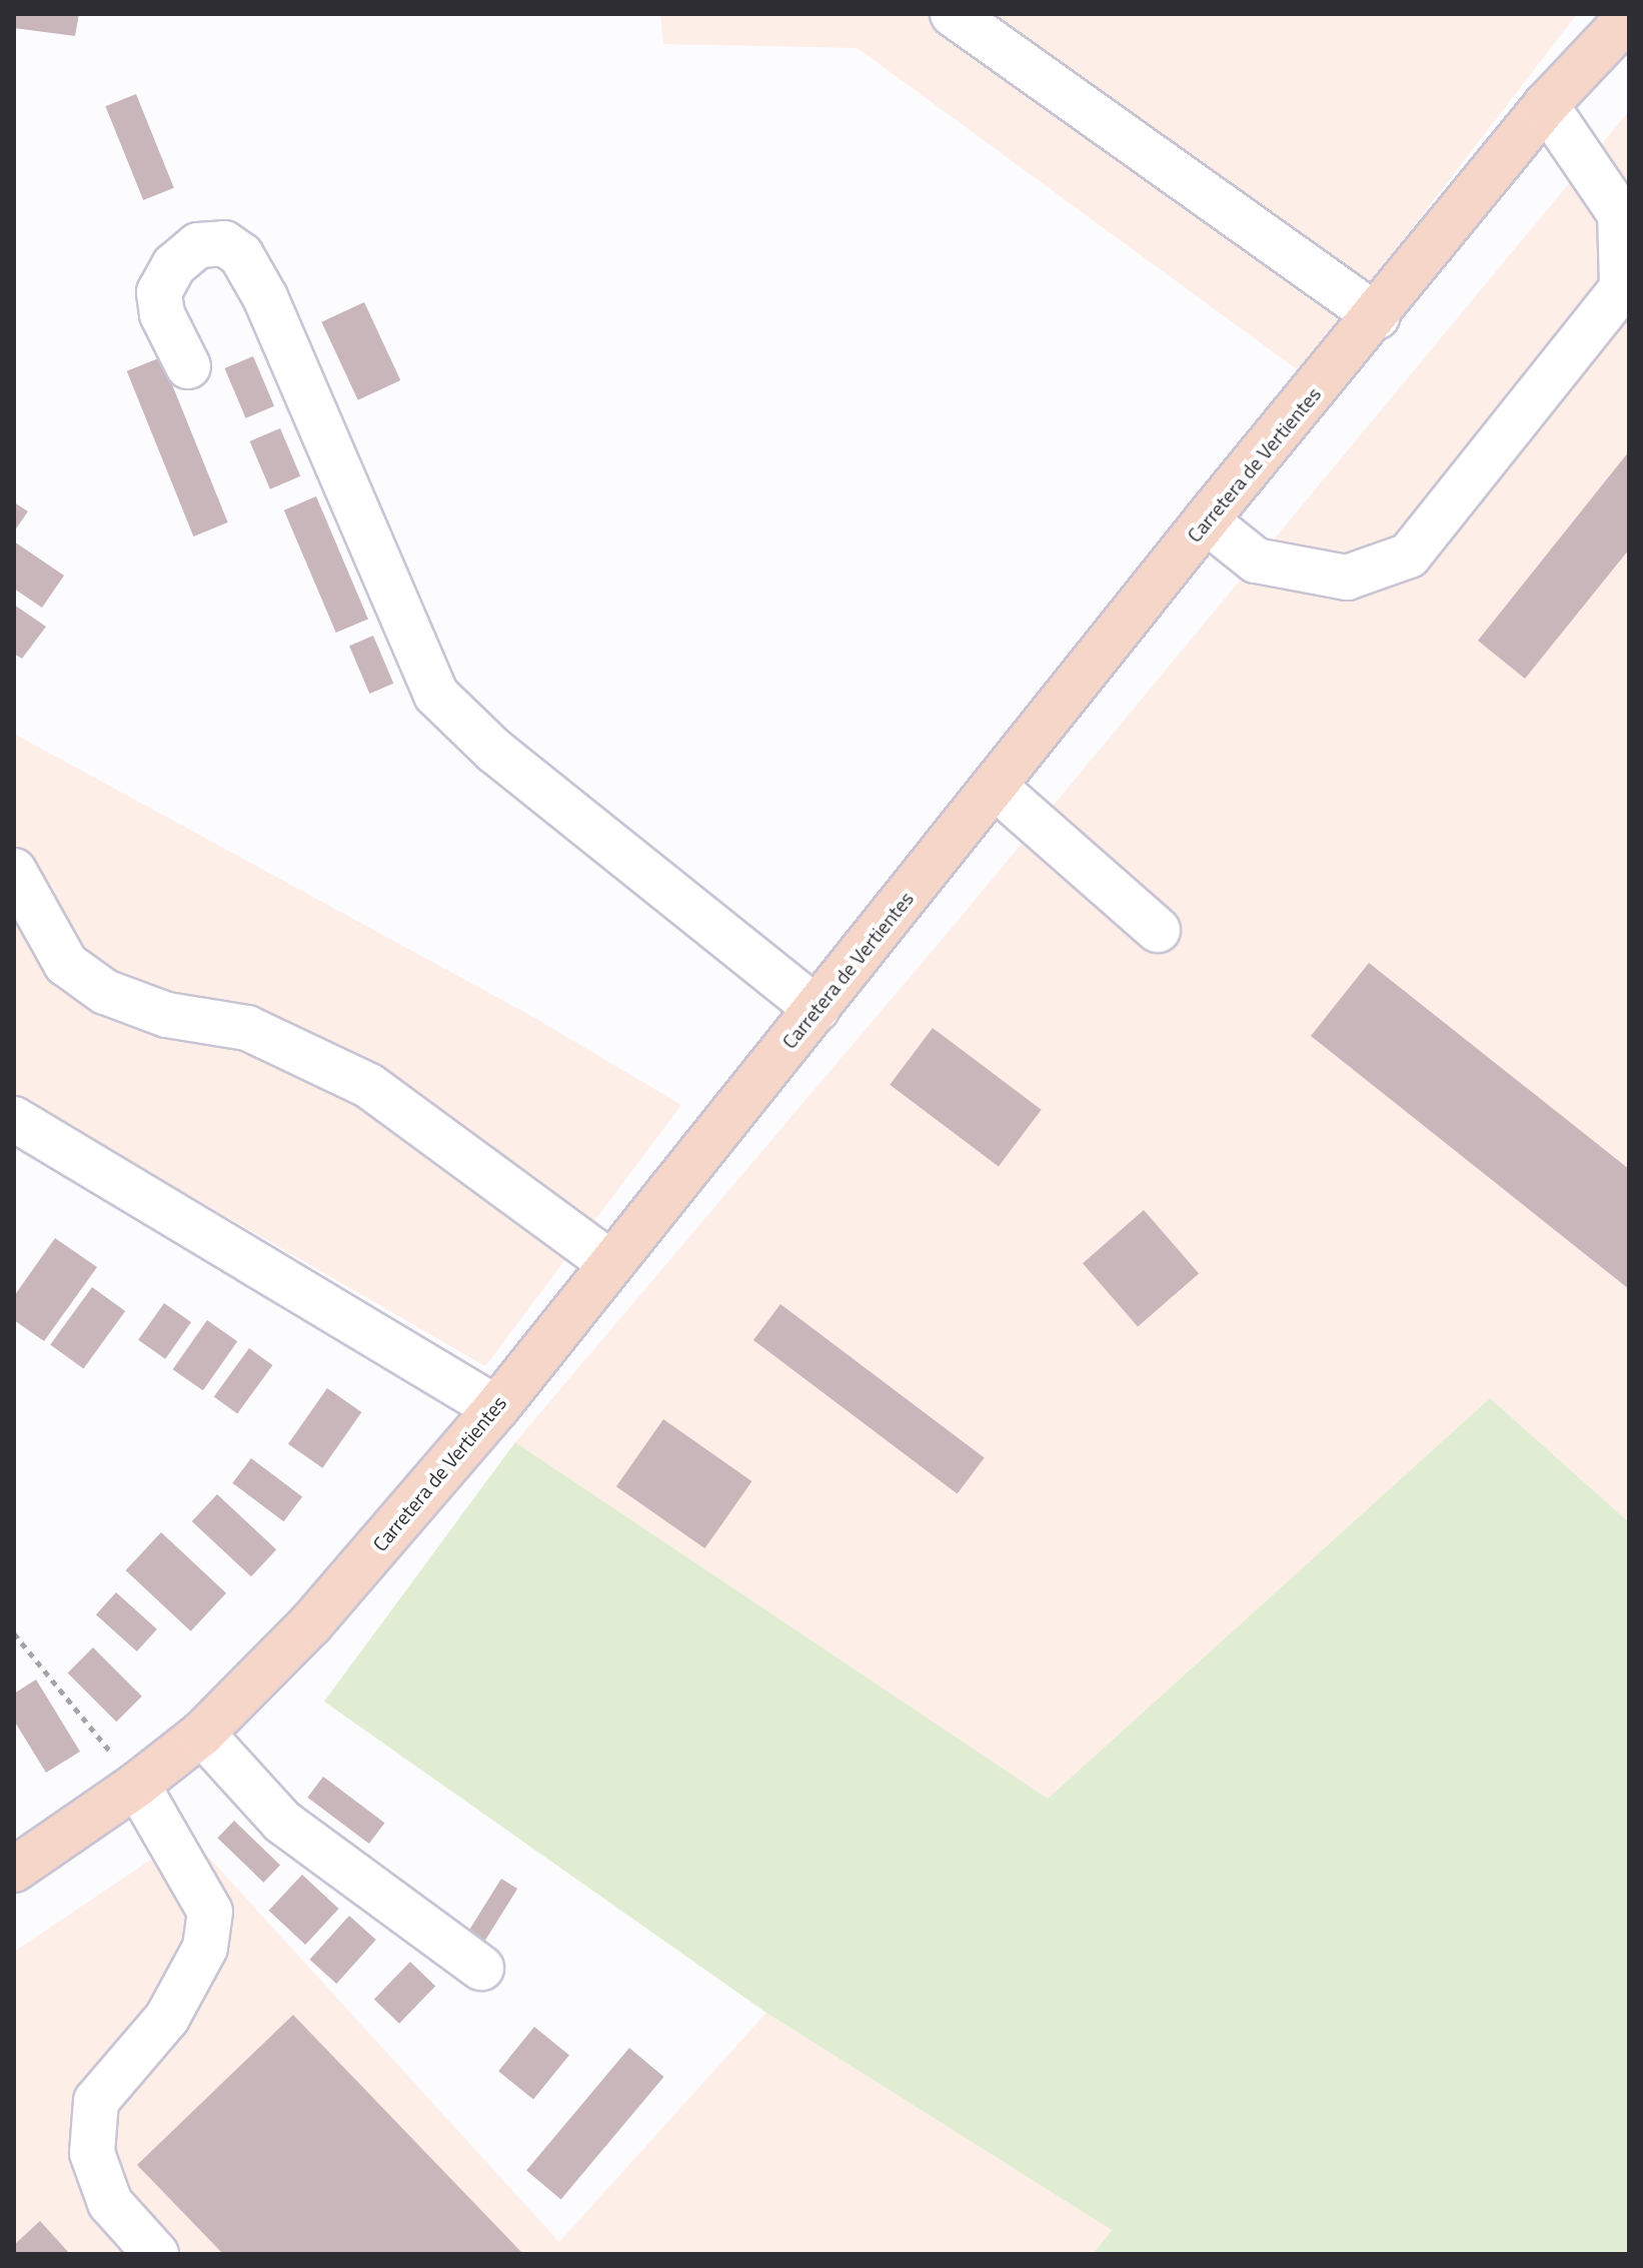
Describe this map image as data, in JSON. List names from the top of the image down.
{
  "streets": {
    "main road": ["Carretera de Vertientes"]
  }
}
